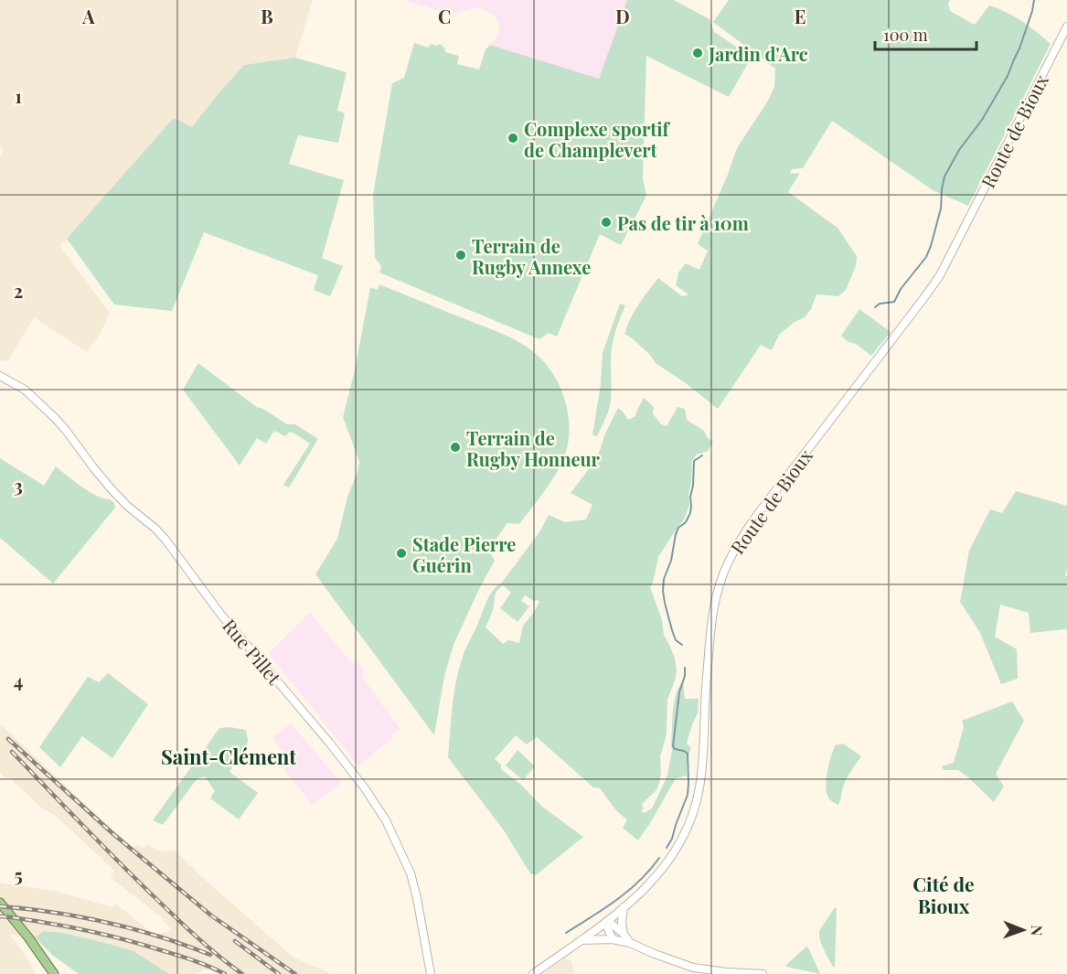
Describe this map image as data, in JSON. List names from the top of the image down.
{
  "streets": {
    "main road": ["Route de Bioux"],
    "street": ["Rue Pillet"]
  },
  "districts": ["Saint-Clément", "Cité de Bioux"],
  "places": [
    "Jardin d'Arc",
    "Complexe sportif de Champlevert",
    "Pas de tir à 10m",
    "Terrain de Rugby Annexe",
    "Terrain de Rugby Honneur",
    "Stade Pierre Guérin"
  ],
  "scale_bar": "100 m",
  "north": "right",
  "grid": {
    "columns": [
      "A",
      "B",
      "C",
      "D",
      "E"
    ],
    "rows": [
      "1",
      "2",
      "3",
      "4",
      "5"
    ]
  }
}
